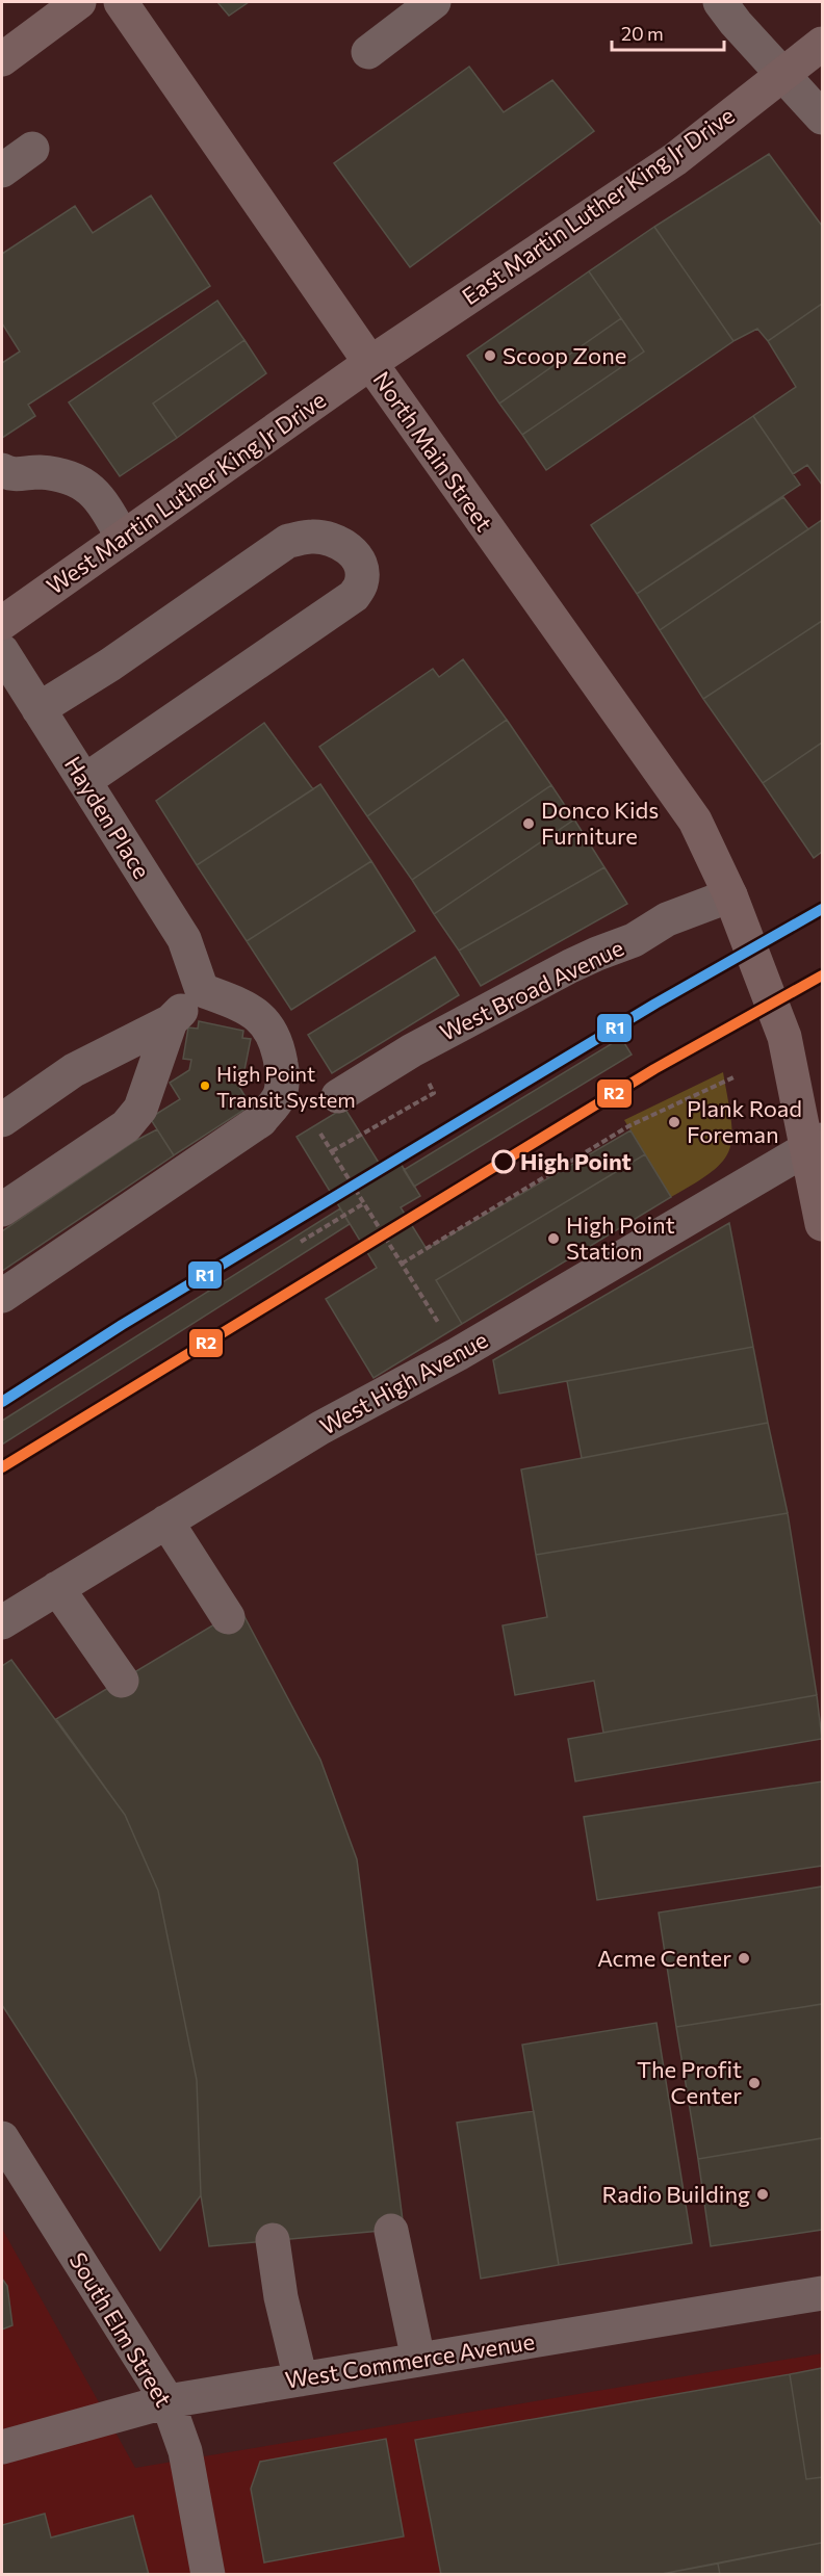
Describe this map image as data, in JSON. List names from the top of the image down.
{
  "streets": {
    "main road": ["East Martin Luther King Jr Drive", "North Main Street", "West Martin Luther King Jr Drive"],
    "street": [
      "Hayden Place",
      "West Broad Avenue",
      "West High Avenue",
      "South Elm Street",
      "West Commerce Avenue"
    ]
  },
  "crossings": [
    ["East Martin Luther King Jr Drive", "North Main Street"],
    ["East Martin Luther King Jr Drive", "West Martin Luther King Jr Drive"],
    ["North Main Street", "West Martin Luther King Jr Drive"],
    ["North Main Street", "West Broad Avenue"],
    ["North Main Street", "West High Avenue"],
    ["South Elm Street", "West Commerce Avenue"]
  ],
  "places": [
    "Scoop Zone",
    "Donco Kids Furniture",
    "High Point Transit System",
    "Plank Road Foreman",
    "High Point",
    "High Point Station",
    "Acme Center",
    "The Profit Center",
    "Radio Building"
  ],
  "lines": ["transit line R1", "transit line R2"],
  "scale_bar": "20 m"
}
